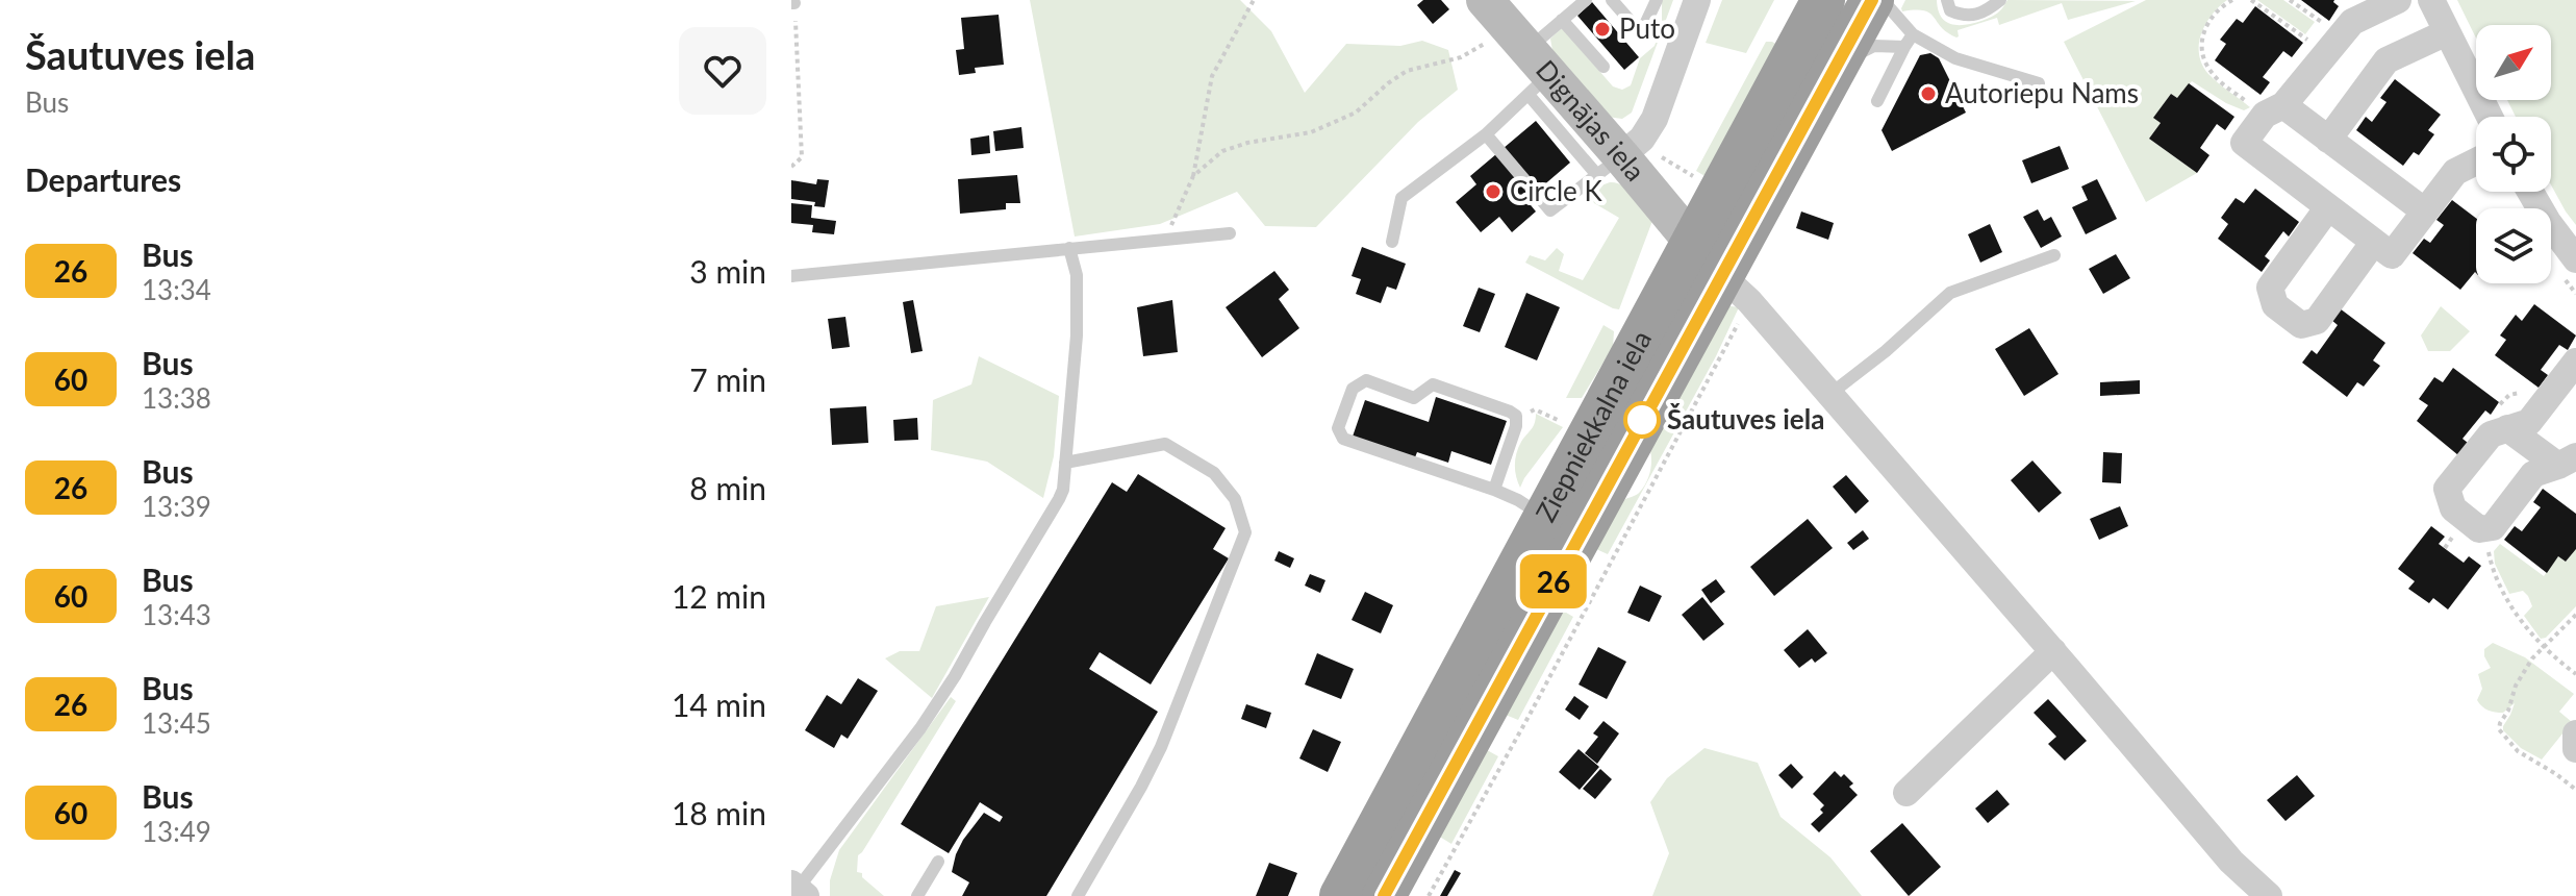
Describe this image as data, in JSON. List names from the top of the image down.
{
  "streets": {
    "highway": ["Ziepniekkalna iela"],
    "main road": ["Dignājas iela"]
  },
  "crossings": [
    ["Dignājas iela", "Ziepniekkalna iela"]
  ],
  "places": [
    "Puto",
    "Autoriepu Nams",
    "Circle K",
    "Šautuves iela"
  ],
  "lines": ["bus line 26"],
  "north": "top right",
  "page": {
    "heading": [
      ["Šautuves iela", "Bus"],
      "Departures"
    ],
    "on_map": "26",
    "list": [
      {
        "mark": "26",
        "name": "Bus",
        "note": "13:34",
        "value": "3 min"
      },
      {
        "mark": "60",
        "name": "Bus",
        "note": "13:38",
        "value": "7 min"
      },
      {
        "mark": "26",
        "name": "Bus",
        "note": "13:39",
        "value": "8 min"
      },
      {
        "mark": "60",
        "name": "Bus",
        "note": "13:43",
        "value": "12 min"
      },
      {
        "mark": "26",
        "name": "Bus",
        "note": "13:45",
        "value": "14 min"
      },
      {
        "mark": "60",
        "name": "Bus",
        "note": "13:49",
        "value": "18 min"
      }
    ]
  }
}
